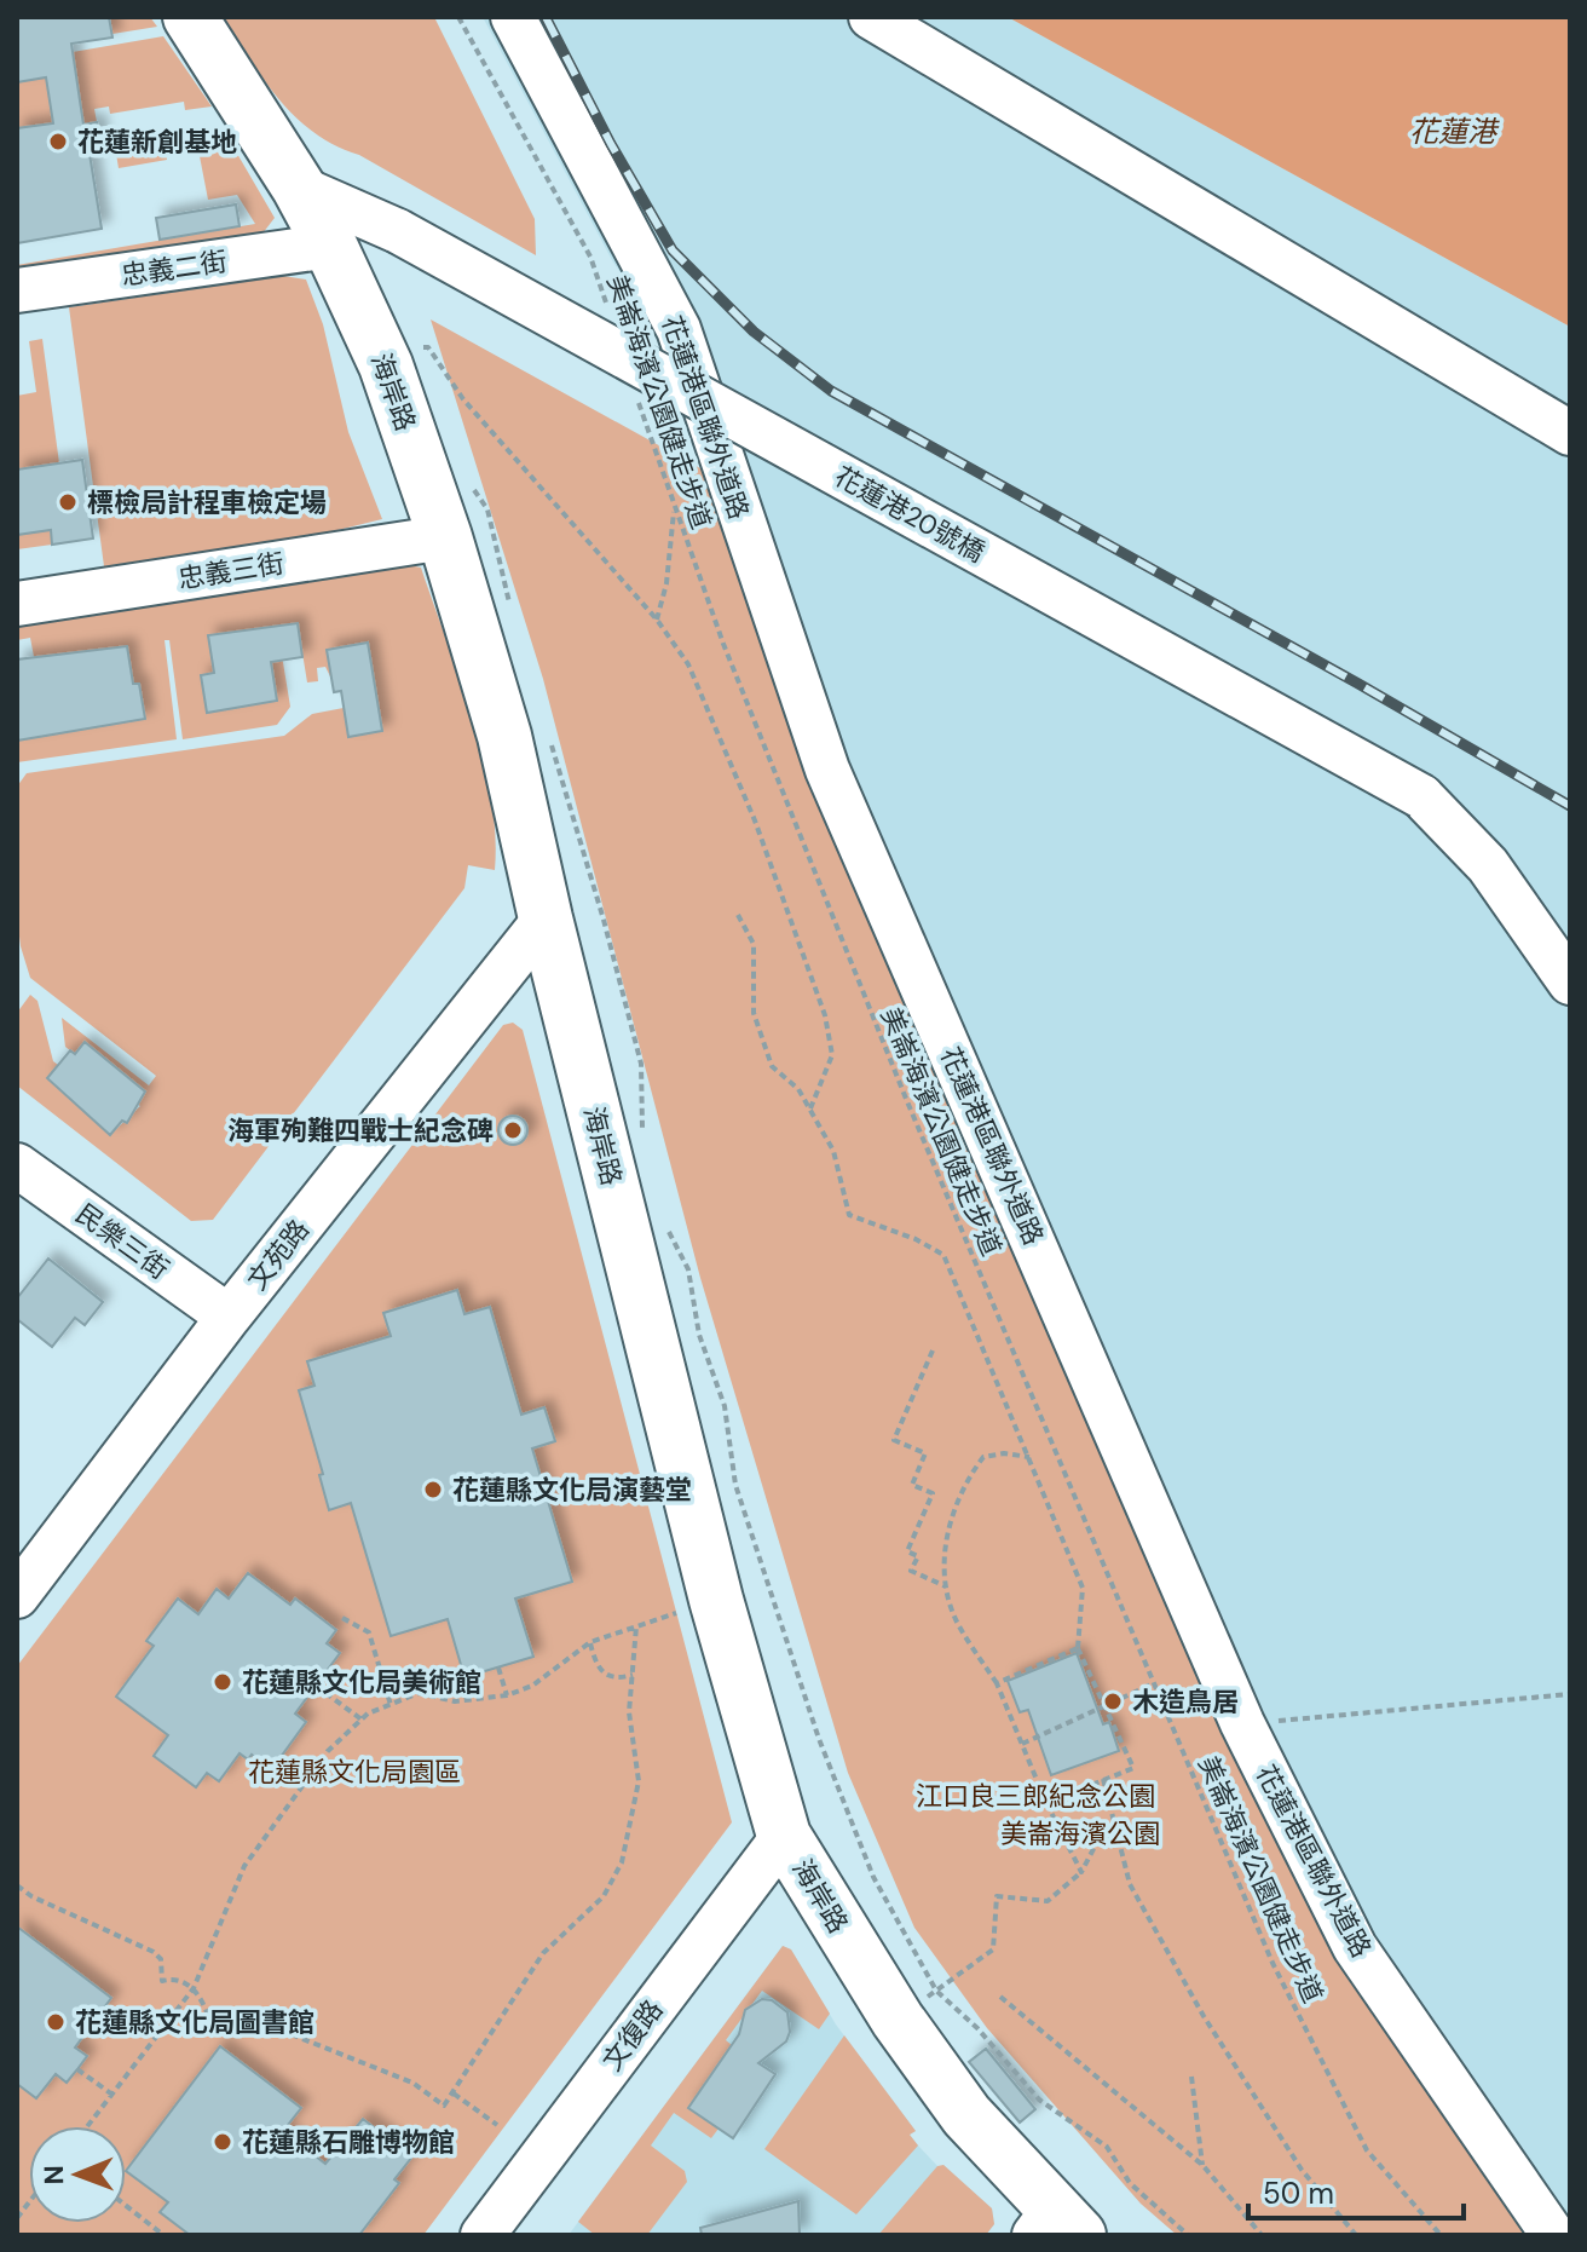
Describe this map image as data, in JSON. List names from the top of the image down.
{
  "streets": {
    "main road": ["海岸路"],
    "street": [
      "忠義二街",
      "花蓮港區聯外道路",
      "花蓮港20號橋",
      "忠義三街",
      "民樂三街",
      "文苑路",
      "文復路"
    ],
    "path": ["美崙海濱公園健走步道"]
  },
  "crossings": [
    ["忠義二街", "海岸路"],
    ["海岸路", "花蓮港20號橋"],
    ["海岸路", "忠義三街"],
    ["海岸路", "文苑路"],
    ["海岸路", "文復路"],
    ["民樂三街", "文苑路"]
  ],
  "water": ["花蓮港"],
  "parks": ["花蓮縣文化局園區", "江口良三郎紀念公園", "美崙海濱公園"],
  "places": [
    "花蓮新創基地",
    "標檢局計程車檢定場",
    "海軍殉難四戰士紀念碑",
    "花蓮縣文化局演藝堂",
    "花蓮縣文化局美術館",
    "木造鳥居",
    "花蓮縣文化局圖書館",
    "花蓮縣石雕博物館"
  ],
  "scale_bar": "50 m",
  "north": "left"
}
